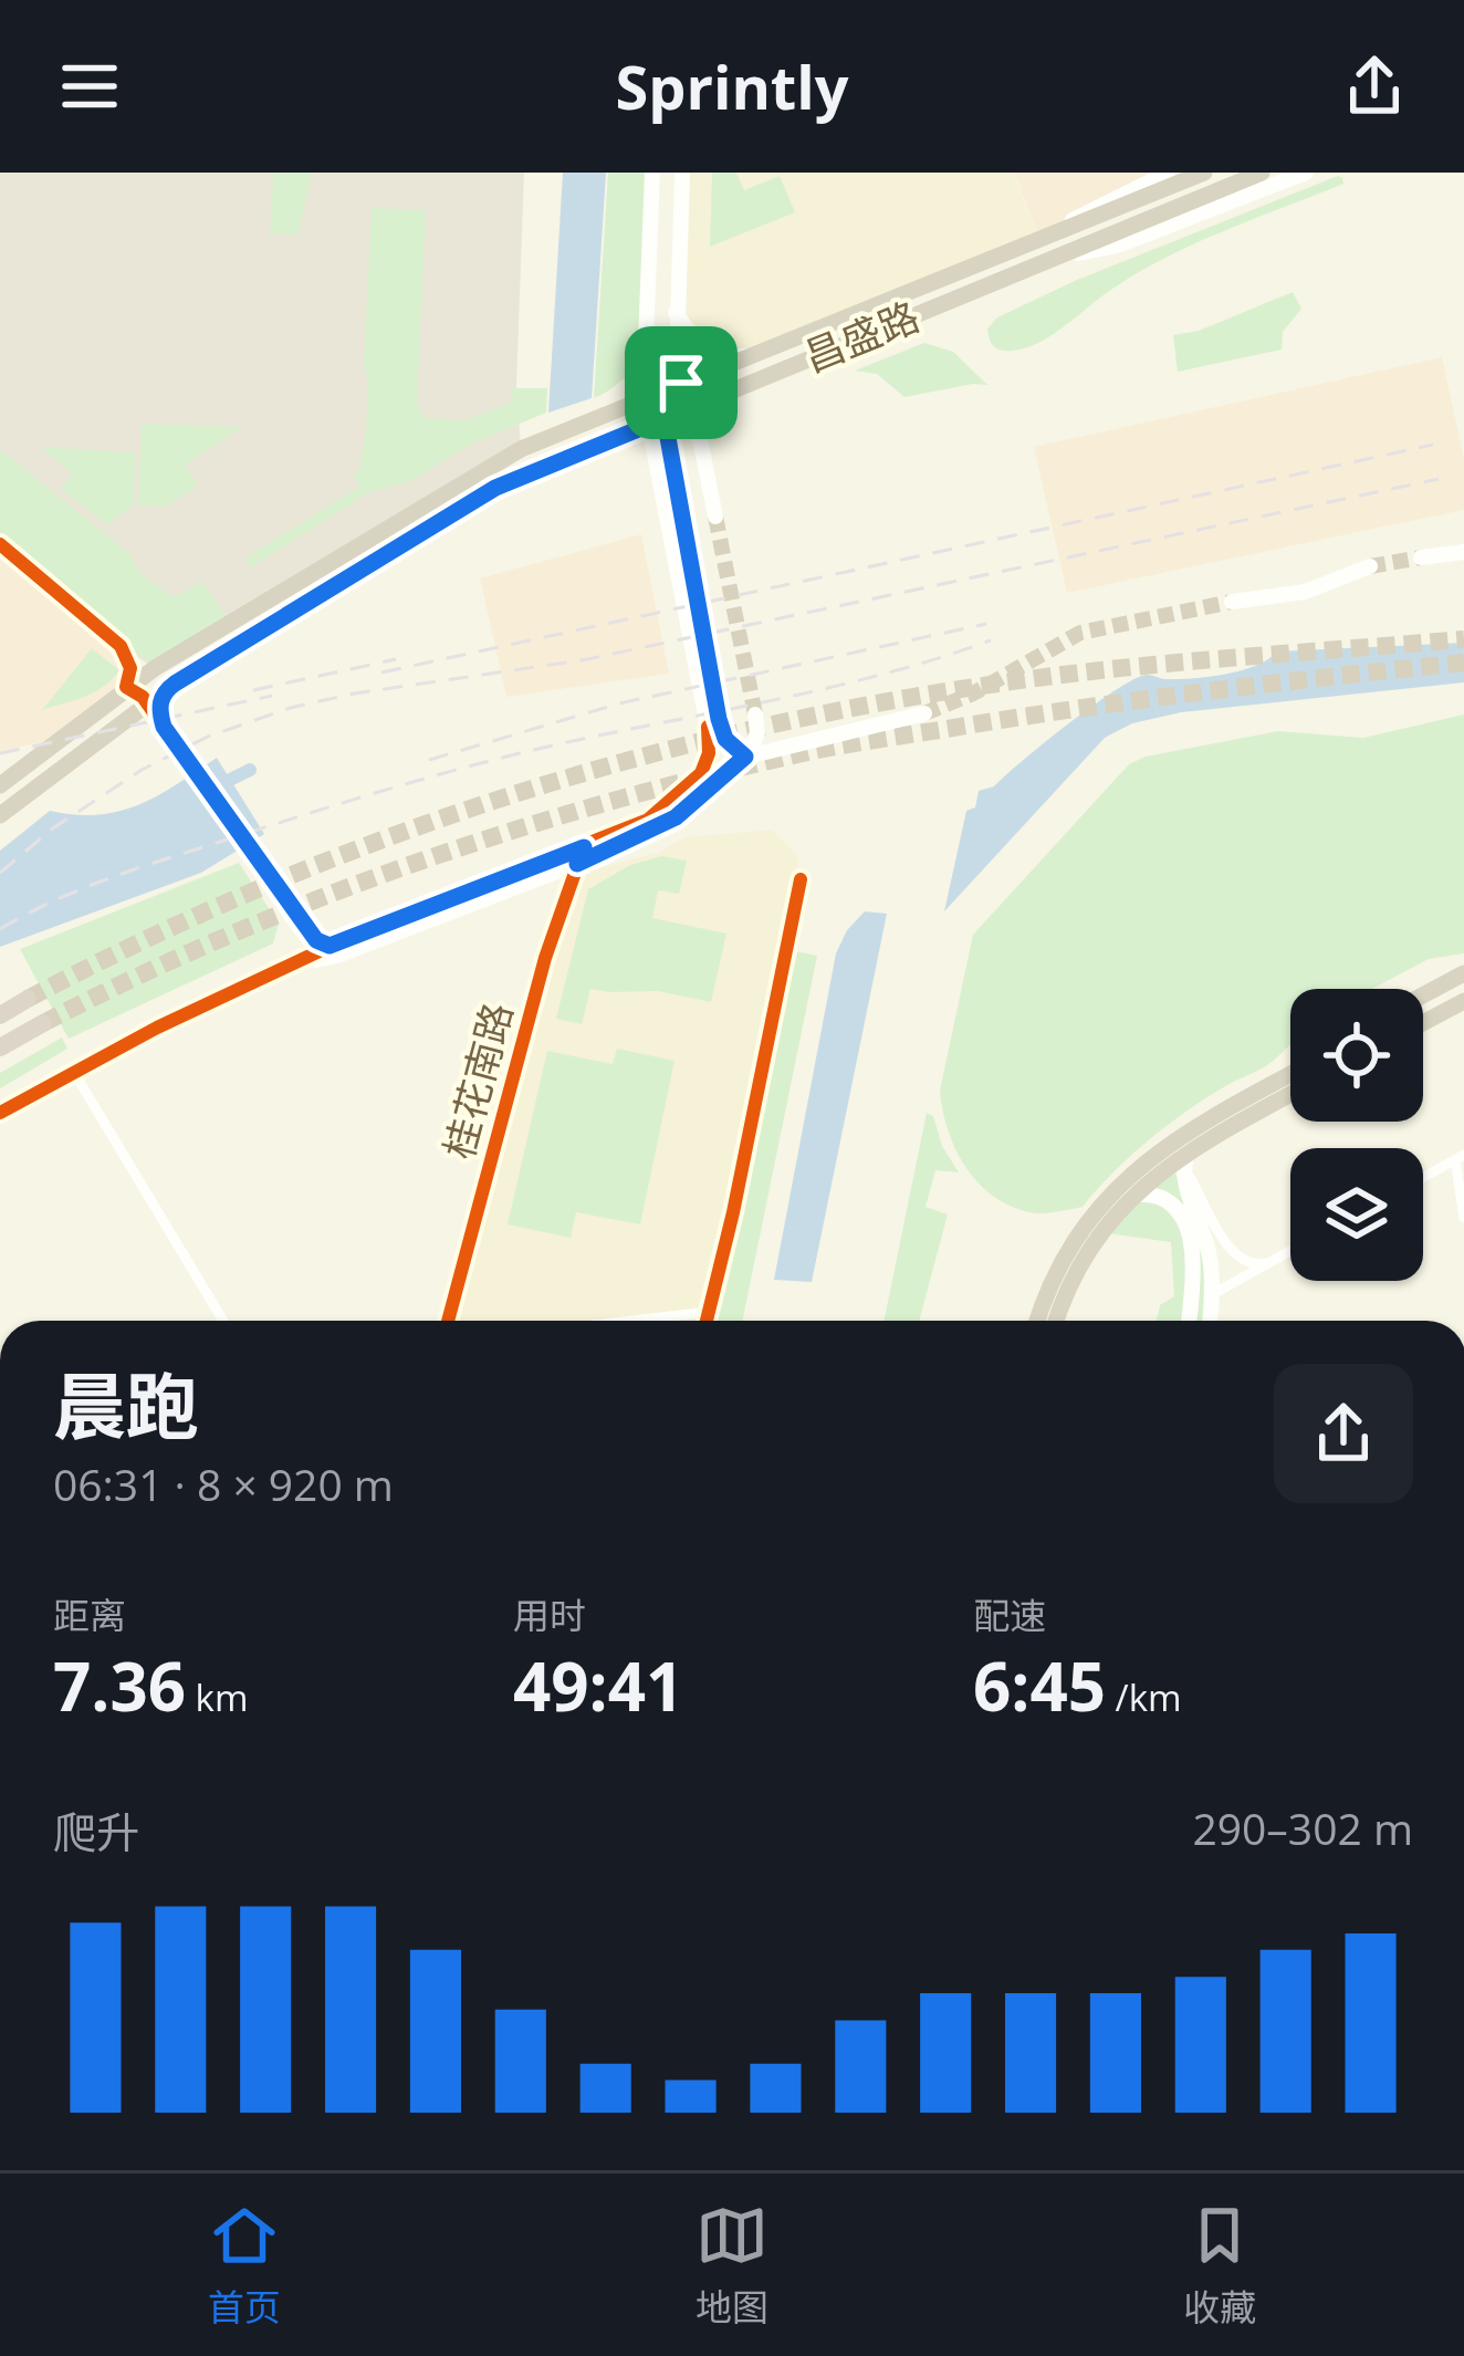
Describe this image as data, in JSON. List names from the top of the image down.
{
  "streets": {
    "main road": ["昌盛路"],
    "street": ["桂花南路"]
  },
  "page": {
    "header": "Sprintly",
    "heading": ["晨跑", "06:31 · 8 × 920 m"],
    "stats": [
      ["距离", "7.36 km"],
      ["用时", "49:41"],
      ["配速", "6:45 /km"]
    ],
    "chart": ["爬升", "290–302 m"],
    "tabs": ["首页", "地图", "收藏"]
  }
}
